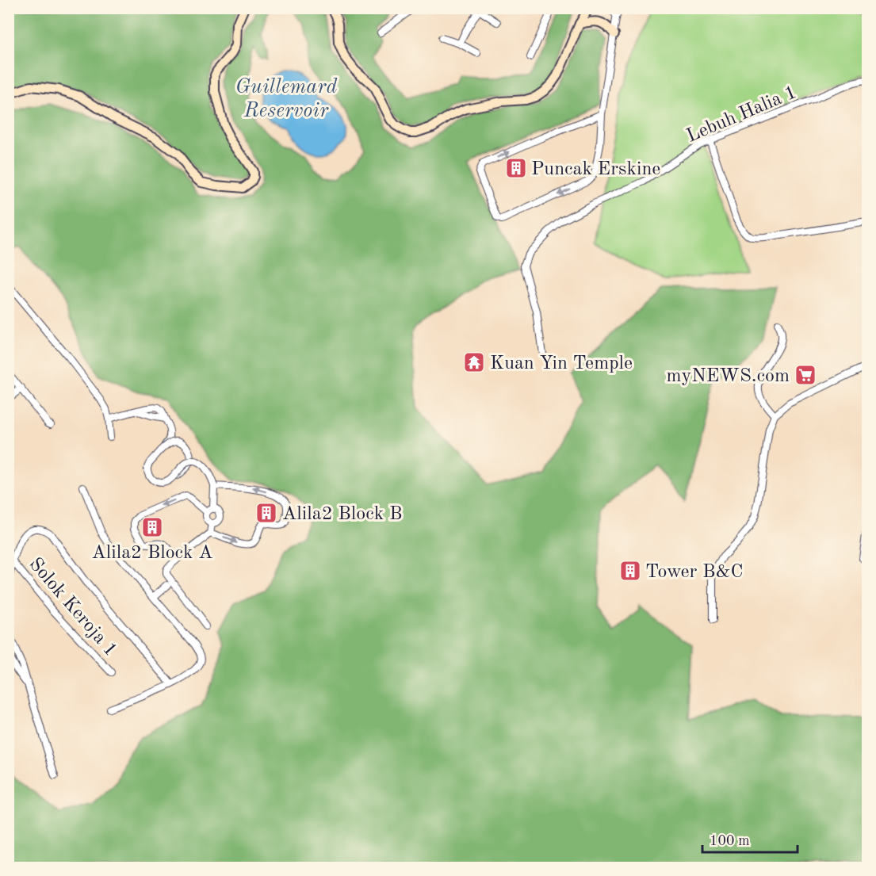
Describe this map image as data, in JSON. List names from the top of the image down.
{
  "streets": {
    "street": ["Lebuh Halia 1", "Solok Keroja 1"]
  },
  "water": ["Guillemard Reservoir"],
  "places": {
    "building": [
      "Puncak Erskine",
      "Alila2 Block B",
      "Alila2 Block A",
      "Tower B&C"
    ],
    "temple": ["Kuan Yin Temple"],
    "supermarket": ["myNEWS.com"]
  },
  "scale_bar": "100 m"
}
